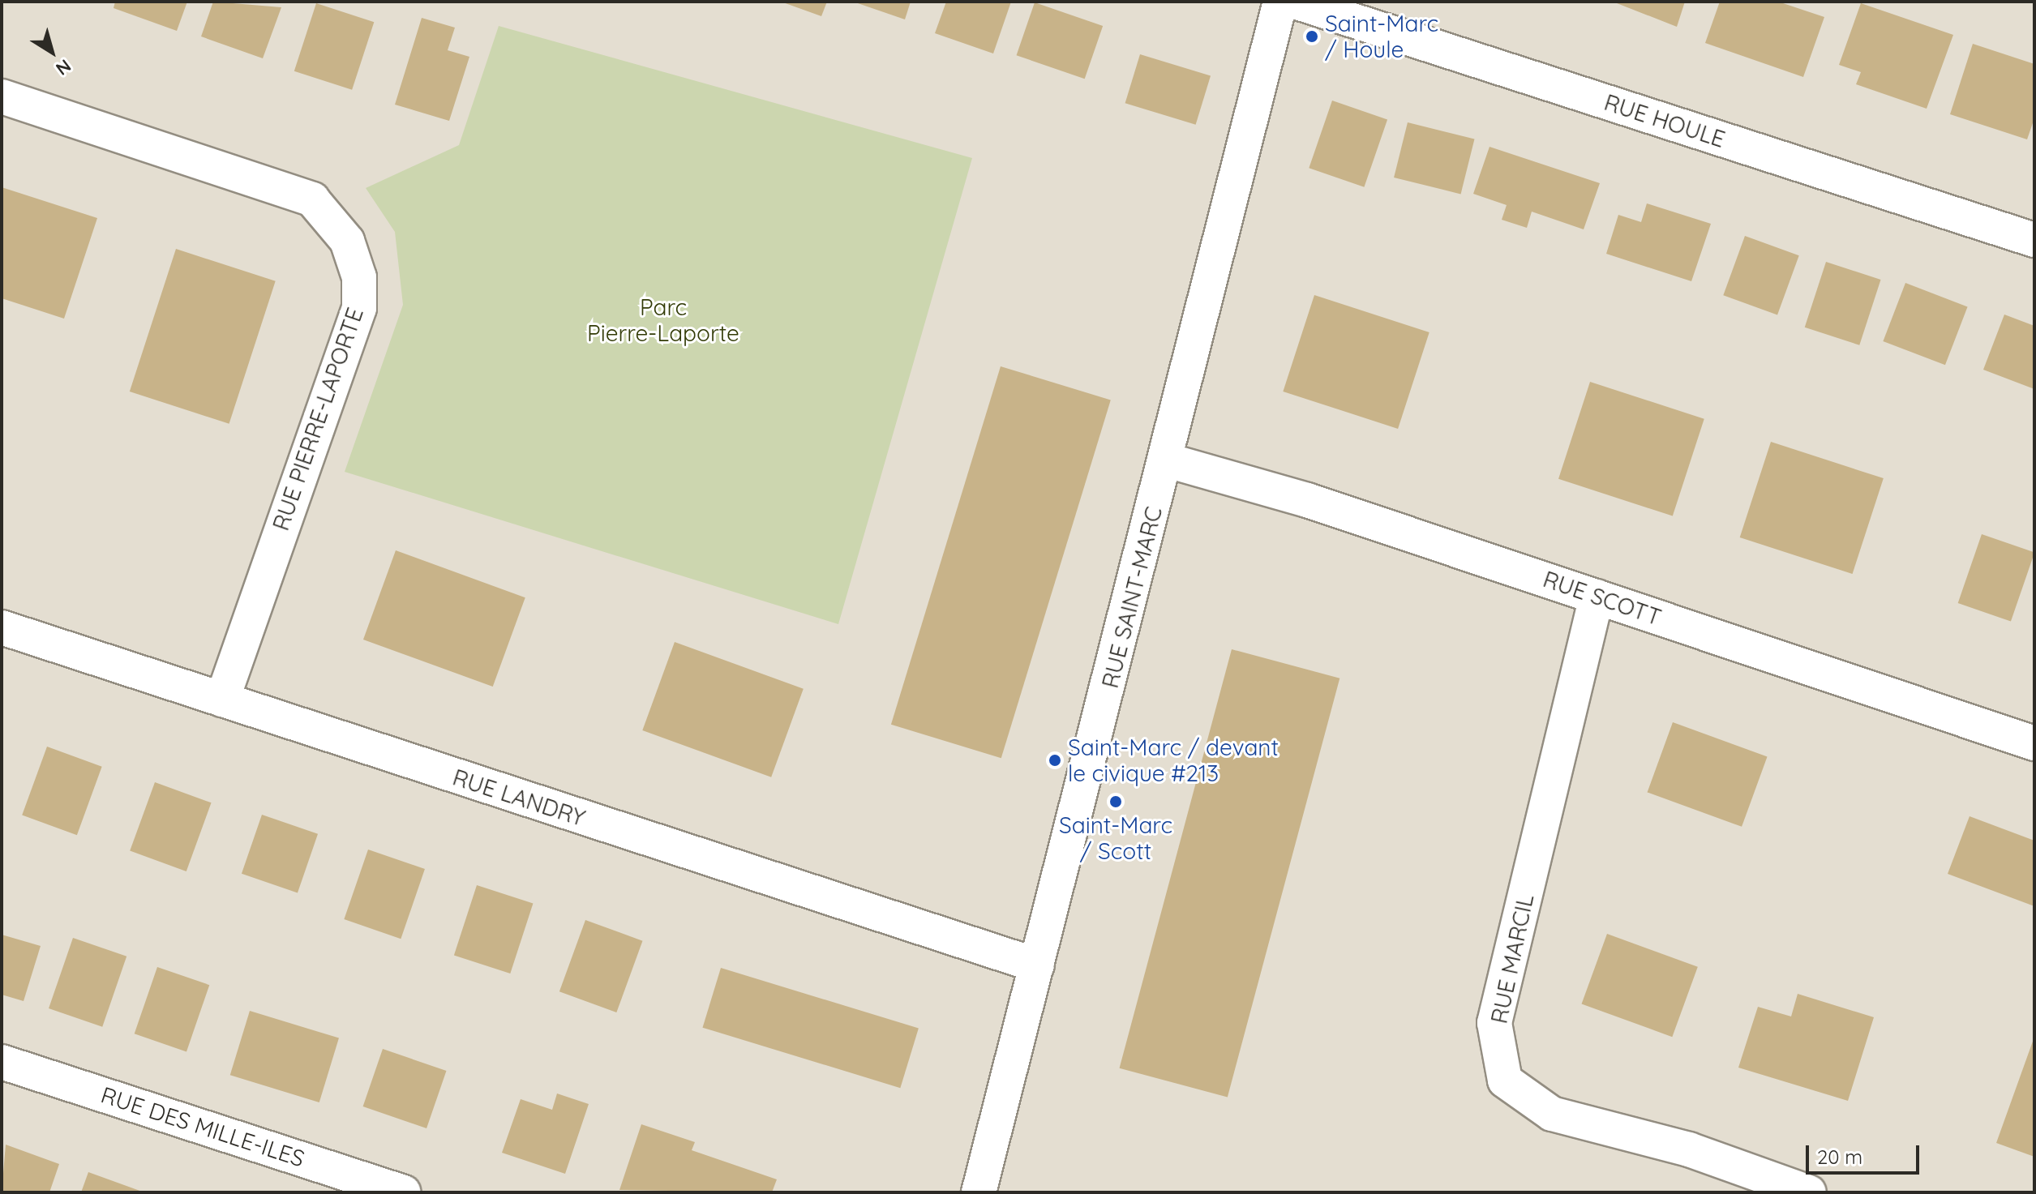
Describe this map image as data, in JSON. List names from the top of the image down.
{
  "streets": {
    "street": [
      "RUE HOULE",
      "RUE PIERRE-LAPORTE",
      "RUE SAINT-MARC",
      "RUE SCOTT",
      "RUE LANDRY",
      "RUE MARCIL",
      "RUE DES MILLE-ILES"
    ]
  },
  "crossings": [
    ["RUE PIERRE-LAPORTE", "RUE LANDRY"],
    ["RUE SAINT-MARC", "RUE SCOTT"],
    ["RUE SAINT-MARC", "RUE LANDRY"],
    ["RUE SCOTT", "RUE MARCIL"]
  ],
  "parks": ["Parc Pierre-Laporte"],
  "places": ["Saint-Marc / Houle", "Saint-Marc / devant le civique #213", "Saint-Marc / Scott"],
  "scale_bar": "20 m",
  "north": "bottom right"
}
